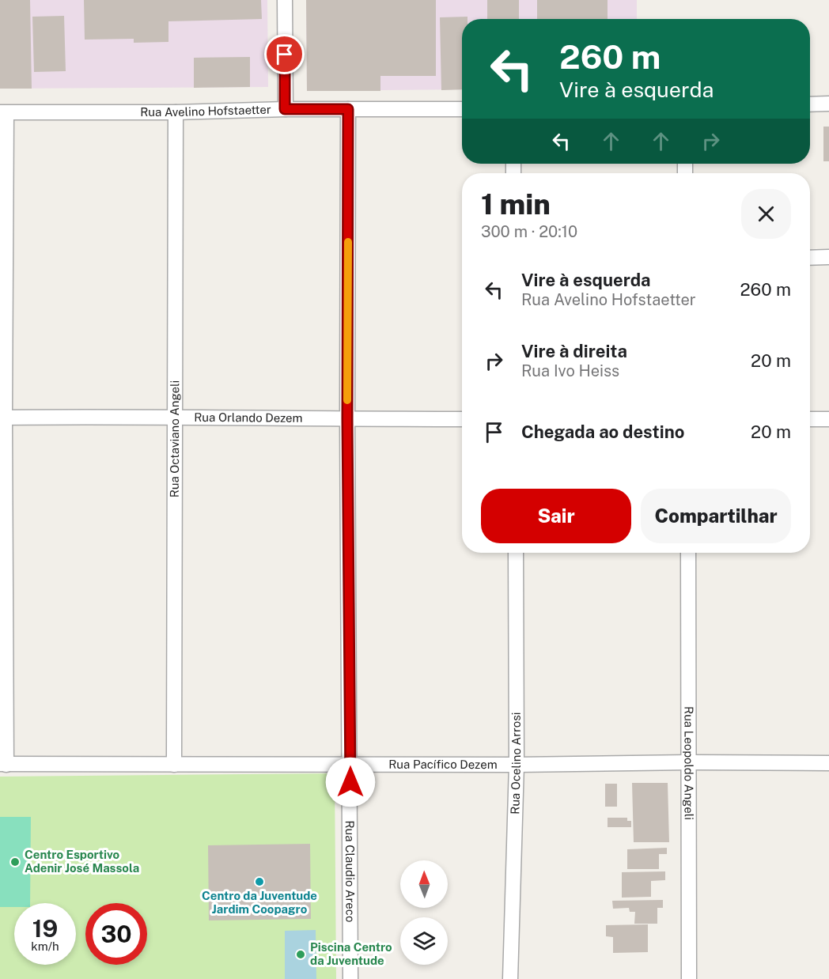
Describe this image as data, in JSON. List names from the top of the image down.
{
  "streets": {
    "street": [
      "Rua Avelino Hofstaetter",
      "Rua Orlando Dezem",
      "Rua Octaviano Angeli",
      "Rua Ocelino Arrosi",
      "Rua Leopoldo Angeli",
      "Rua Pacífico Dezem",
      "Rua Claudio Areco"
    ]
  },
  "crossings": [
    ["Rua Avelino Hofstaetter", "Rua Octaviano Angeli"],
    ["Rua Avelino Hofstaetter", "Rua Claudio Areco"],
    ["Rua Orlando Dezem", "Rua Octaviano Angeli"],
    ["Rua Orlando Dezem", "Rua Claudio Areco"],
    ["Rua Octaviano Angeli", "Rua Pacífico Dezem"],
    ["Rua Ocelino Arrosi", "Rua Pacífico Dezem"],
    ["Rua Leopoldo Angeli", "Rua Pacífico Dezem"],
    ["Rua Pacífico Dezem", "Rua Claudio Areco"]
  ],
  "places": ["Centro Esportivo Adenir José Massola", "Centro da Juventude Jardim Coopagro", "Piscina Centro da Juventude"],
  "north": "top",
  "page": {
    "turn": ["260 m", "Vire à esquerda"],
    "heading": ["1 min", "300 m · 20:10"],
    "list": [
      {
        "name": "Vire à esquerda",
        "note": "Rua Avelino Hofstaetter",
        "value": "260 m"
      },
      {
        "name": "Vire à direita",
        "note": "Rua Ivo Heiss",
        "value": "20 m"
      },
      {
        "name": "Chegada ao destino",
        "value": "20 m"
      }
    ],
    "buttons": ["Sair", "Compartilhar"],
    "speed": "19 km/h",
    "limit": "30"
  }
}
